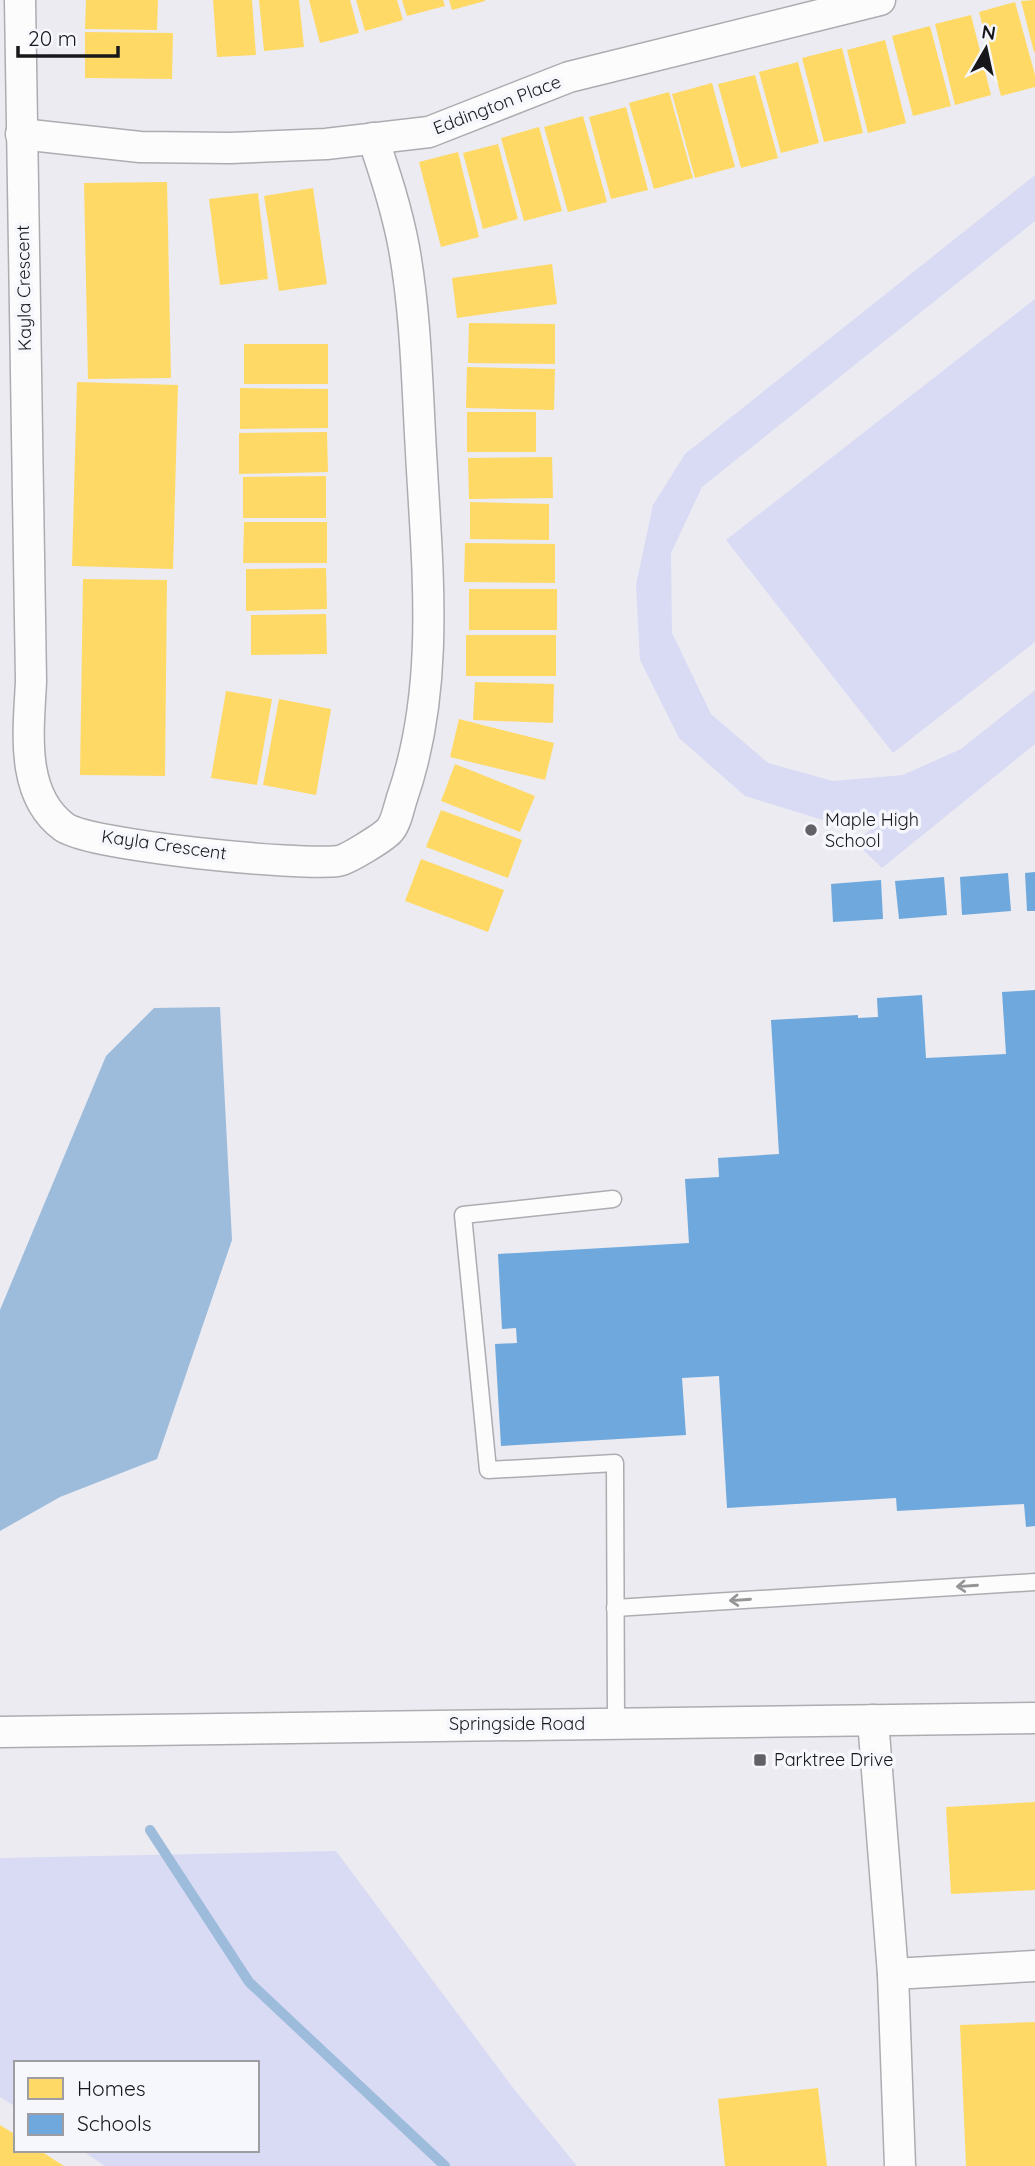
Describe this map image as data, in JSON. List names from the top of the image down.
{
  "streets": {
    "street": ["Eddington Place", "Kayla Crescent", "Springside Road"]
  },
  "crossings": [
    ["Eddington Place", "Kayla Crescent"]
  ],
  "places": {
    "other": ["Maple High School"],
    "transit": ["Parktree Drive"]
  },
  "legend": ["Homes", "Schools"],
  "scale_bar": "20 m",
  "north": "top"
}
